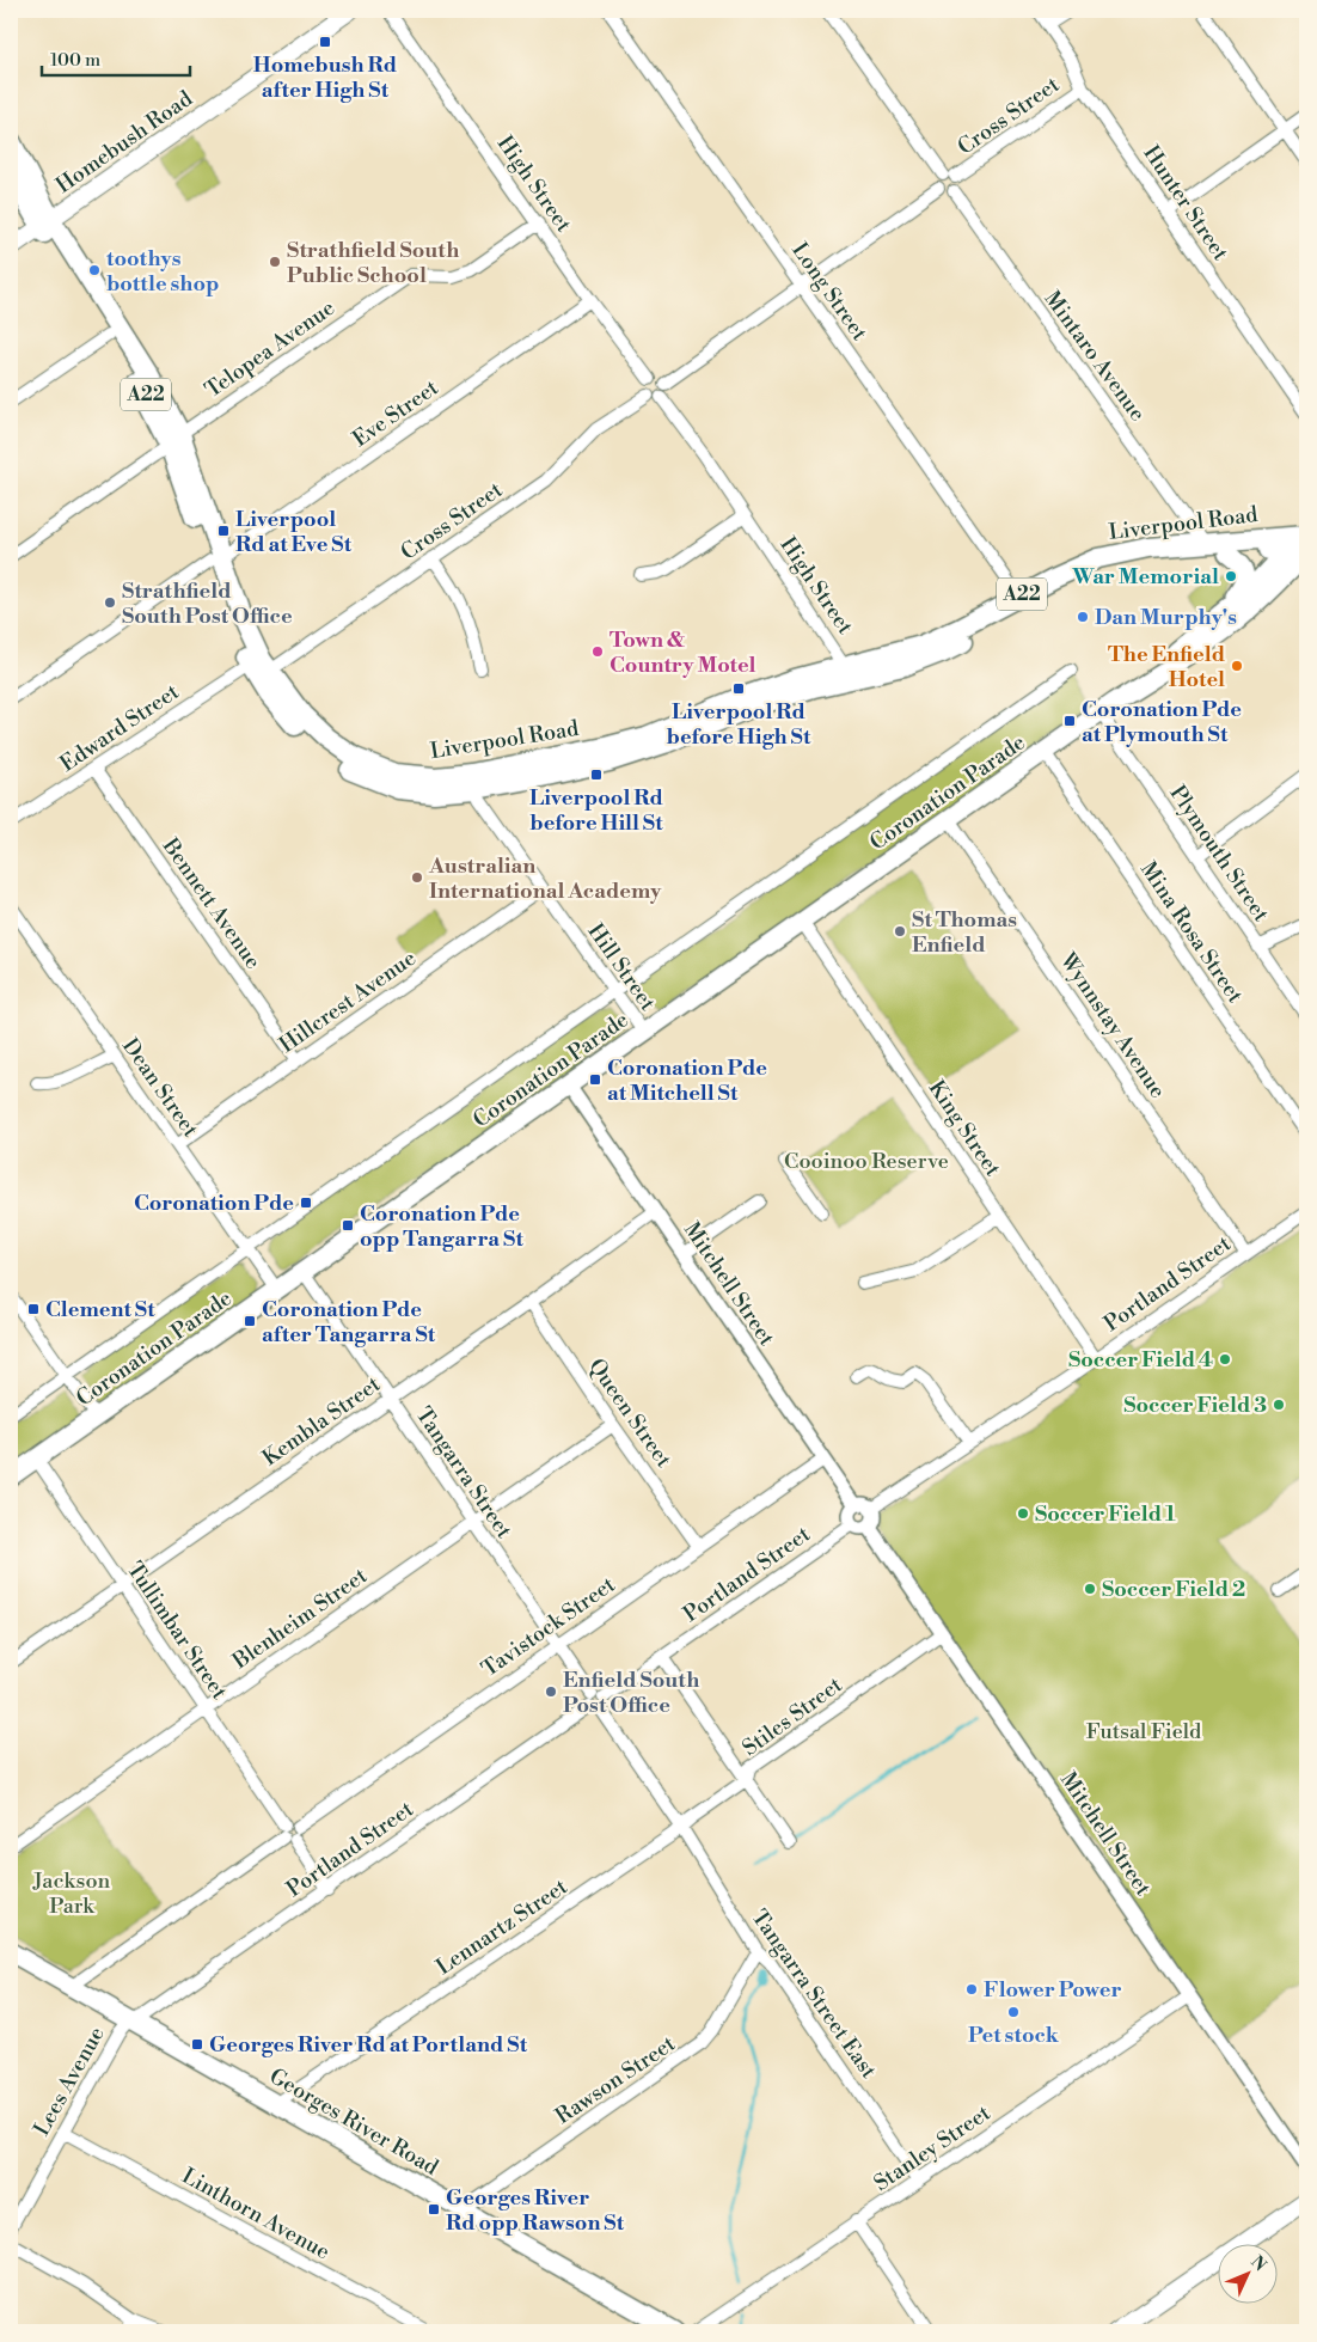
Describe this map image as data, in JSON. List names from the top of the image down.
{
  "streets": {
    "highway": ["A22", "Liverpool Road"],
    "main road": ["Homebush Road", "Coronation Parade", "Georges River Road"],
    "street": [
      "Cross Street",
      "High Street",
      "Hunter Street",
      "Long Street",
      "Telopea Avenue",
      "Mintaro Avenue",
      "Eve Street",
      "Edward Street",
      "Plymouth Street",
      "Bennett Avenue",
      "Mina Rosa Street",
      "Hill Street",
      "Hillcrest Avenue",
      "Wynnstay Avenue",
      "Dean Street",
      "King Street",
      "Mitchell Street",
      "Portland Street",
      "Queen Street",
      "Kembla Street",
      "Tangarra Street",
      "Blenheim Street",
      "Tavistock Street",
      "Tullimbar Street",
      "Stiles Street",
      "Lennartz Street",
      "Tangarra Street East",
      "Rawson Street",
      "Lees Avenue",
      "Stanley Street",
      "Linthorn Avenue"
    ]
  },
  "crossings": [
    ["Cross Street", "High Street"],
    ["Cross Street", "Hunter Street"],
    ["Cross Street", "Mintaro Avenue"],
    ["Cross Street", "Liverpool Road"],
    ["Homebush Road", "Liverpool Road"],
    ["High Street", "Telopea Avenue"],
    ["High Street", "Eve Street"],
    ["High Street", "Liverpool Road"],
    ["Long Street", "Liverpool Road"],
    ["Telopea Avenue", "Liverpool Road"],
    ["Mintaro Avenue", "Liverpool Road"],
    ["Eve Street", "Liverpool Road"],
    ["Liverpool Road", "Edward Street"],
    ["Liverpool Road", "Coronation Parade"],
    ["Liverpool Road", "Hill Street"],
    ["Edward Street", "Bennett Avenue"],
    ["Coronation Parade", "Plymouth Street"],
    ["Coronation Parade", "Mina Rosa Street"],
    ["Coronation Parade", "Hill Street"],
    ["Coronation Parade", "Wynnstay Avenue"],
    ["Coronation Parade", "Dean Street"],
    ["Coronation Parade", "King Street"],
    ["Coronation Parade", "Mitchell Street"],
    ["Coronation Parade", "Tangarra Street"],
    ["Coronation Parade", "Tullimbar Street"],
    ["Bennett Avenue", "Hillcrest Avenue"],
    ["Hill Street", "Hillcrest Avenue"],
    ["Hillcrest Avenue", "Dean Street"],
    ["Wynnstay Avenue", "Portland Street"],
    ["King Street", "Portland Street"],
    ["Mitchell Street", "Portland Street"],
    ["Mitchell Street", "Kembla Street"],
    ["Mitchell Street", "Tavistock Street"],
    ["Mitchell Street", "Stiles Street"],
    ["Mitchell Street", "Stanley Street"],
    ["Portland Street", "Tangarra Street"],
    ["Portland Street", "Tullimbar Street"],
    ["Portland Street", "Lees Avenue"],
    ["Portland Street", "Georges River Road"],
    ["Queen Street", "Kembla Street"],
    ["Queen Street", "Blenheim Street"],
    ["Queen Street", "Tavistock Street"],
    ["Kembla Street", "Tangarra Street"],
    ["Kembla Street", "Tullimbar Street"],
    ["Tangarra Street", "Blenheim Street"],
    ["Tangarra Street", "Tavistock Street"],
    ["Tangarra Street", "Lennartz Street"],
    ["Tangarra Street", "Tangarra Street East"],
    ["Blenheim Street", "Tullimbar Street"],
    ["Tavistock Street", "Tullimbar Street"],
    ["Tavistock Street", "Georges River Road"],
    ["Stiles Street", "Lennartz Street"],
    ["Lennartz Street", "Tangarra Street East"],
    ["Lennartz Street", "Georges River Road"],
    ["Tangarra Street East", "Rawson Street"],
    ["Tangarra Street East", "Stanley Street"],
    ["Rawson Street", "Georges River Road"],
    ["Lees Avenue", "Georges River Road"],
    ["Lees Avenue", "Linthorn Avenue"]
  ],
  "parks": ["Cooinoo Reserve", "Futsal Field", "Jackson Park"],
  "places": {
    "transit": [
      "Homebush Rd after High St",
      "Liverpool Rd at Eve St",
      "Liverpool Rd before High St",
      "Coronation Pde at Plymouth St",
      "Liverpool Rd before Hill St",
      "Coronation Pde at Mitchell St",
      "Coronation Pde",
      "Coronation Pde opp Tangarra St",
      "Clement St",
      "Coronation Pde after Tangarra St",
      "Georges River Rd at Portland St",
      "Georges River Rd opp Rawson St"
    ],
    "other": [
      "Strathfield South Public School",
      "toothys bottle shop",
      "War Memorial",
      "Strathfield South Post Office",
      "Dan Murphy's",
      "Town & Country Motel",
      "The Enfield Hotel",
      "Australian International Academy",
      "St Thomas Enfield",
      "Soccer Field 4",
      "Soccer Field 3",
      "Soccer Field 1",
      "Soccer Field 2",
      "Enfield South Post Office",
      "Flower Power",
      "Pet stock"
    ]
  },
  "scale_bar": "100 m",
  "north": "top right"
}
